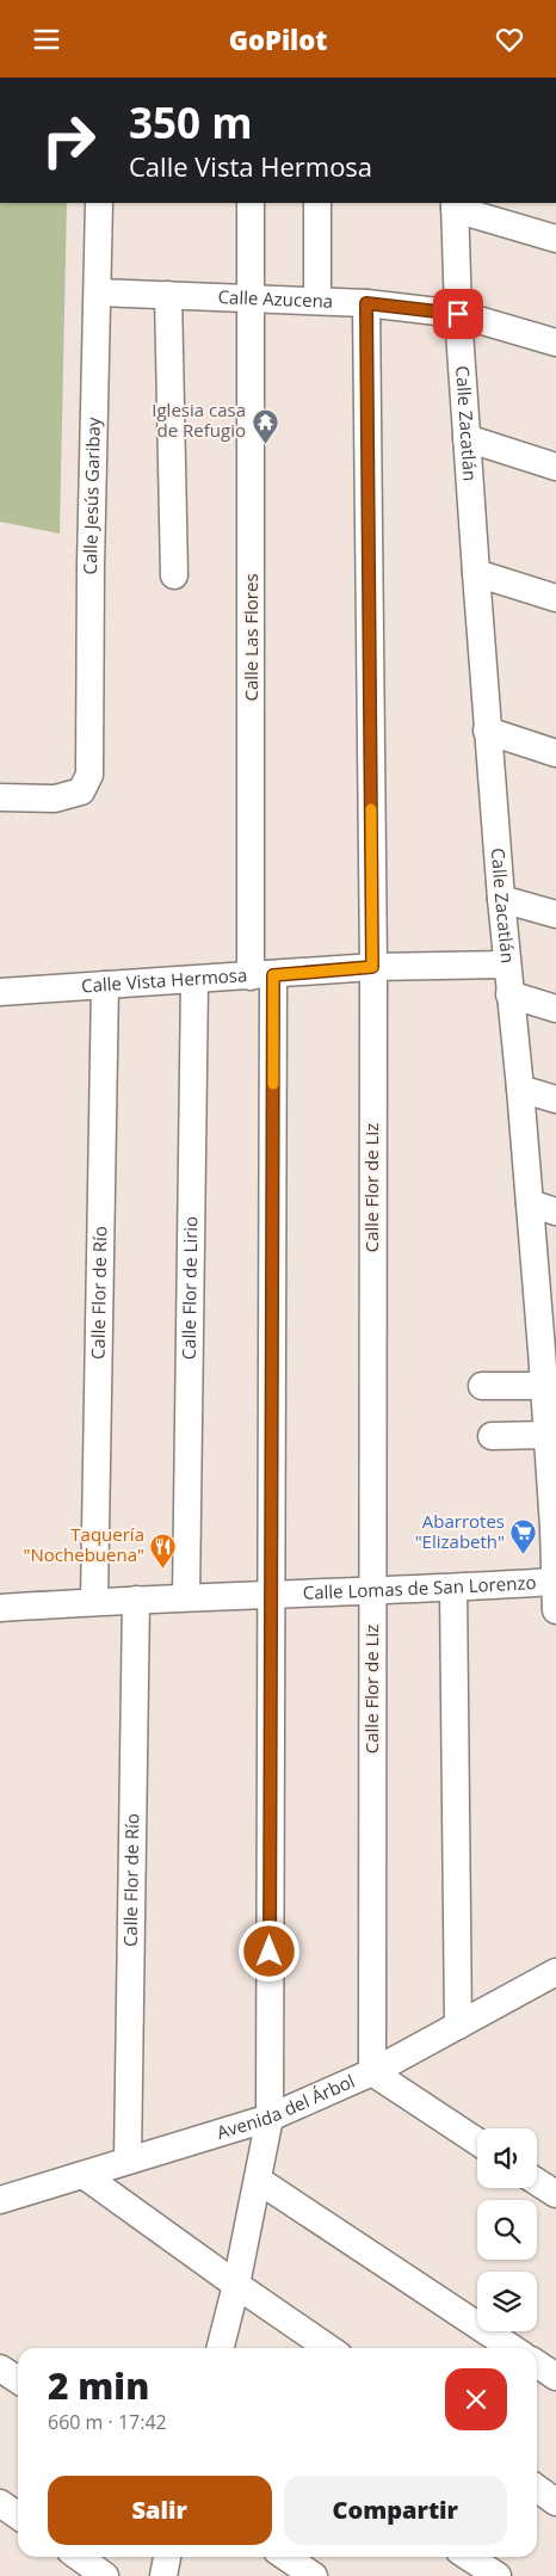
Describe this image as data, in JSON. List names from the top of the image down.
{
  "streets": {
    "street": [
      "Calle Azucena",
      "Calle Zacatlán",
      "Calle Jesús Garibay",
      "Calle Las Flores",
      "Calle Vista Hermosa",
      "Calle Flor de Liz",
      "Calle Flor de Lirio",
      "Calle Flor de Río",
      "Calle Lomas de San Lorenzo",
      "Avenida del Árbol"
    ]
  },
  "crossings": [
    ["Calle Azucena", "Calle Zacatlán"],
    ["Calle Azucena", "Calle Jesús Garibay"],
    ["Calle Azucena", "Calle Las Flores"],
    ["Calle Azucena", "Calle Flor de Liz"],
    ["Calle Zacatlán", "Calle Vista Hermosa"],
    ["Calle Zacatlán", "Calle Lomas de San Lorenzo"],
    ["Calle Las Flores", "Calle Vista Hermosa"],
    ["Calle Las Flores", "Calle Lomas de San Lorenzo"],
    ["Calle Las Flores", "Avenida del Árbol"],
    ["Calle Vista Hermosa", "Calle Flor de Liz"],
    ["Calle Vista Hermosa", "Calle Flor de Lirio"],
    ["Calle Vista Hermosa", "Calle Flor de Río"],
    ["Calle Flor de Liz", "Calle Lomas de San Lorenzo"],
    ["Calle Flor de Liz", "Avenida del Árbol"],
    ["Calle Flor de Lirio", "Calle Lomas de San Lorenzo"],
    ["Calle Flor de Río", "Calle Lomas de San Lorenzo"],
    ["Calle Flor de Río", "Avenida del Árbol"]
  ],
  "places": {
    "temple": ["Iglesia casa de Refugio"],
    "supermarket": ["Abarrotes \"Elizabeth\""],
    "restaurant": ["Taquería \"Nochebuena\""]
  },
  "page": {
    "header": "GoPilot",
    "turn": ["350 m", "Calle Vista Hermosa"],
    "heading": ["2 min", "660 m · 17:42"],
    "buttons": ["Salir", "Compartir"]
  }
}
